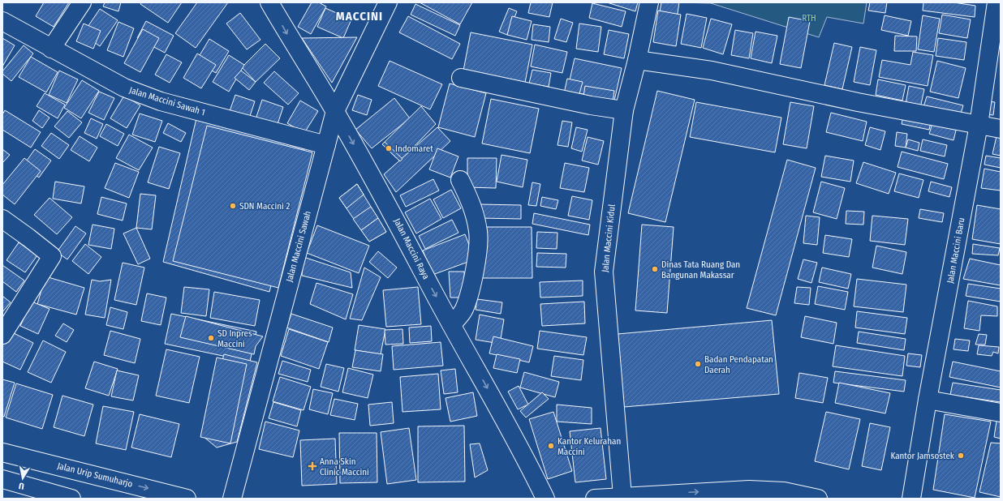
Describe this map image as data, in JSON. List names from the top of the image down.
{
  "streets": {
    "main road": [
      "Jalan Maccini Sawah 1",
      "Jalan Maccini Kidul",
      "Jalan Maccini Sawah",
      "Jalan Maccini Raya",
      "Jalan Maccini Baru",
      "Jalan Urip Sumuharjo"
    ]
  },
  "crossings": [
    ["Jalan Maccini Sawah 1", "Jalan Maccini Sawah"],
    ["Jalan Maccini Sawah", "Jalan Maccini Raya"]
  ],
  "one_way": ["Jalan Maccini Raya"],
  "districts": ["MACCINI"],
  "parks": ["RTH"],
  "places": {
    "other": [
      "Indomaret",
      "SDN Maccini 2",
      "Dinas Tata Ruang Dan Bangunan Makassar",
      "SD Inpres Maccini",
      "Badan Pendapatan Daerah",
      "Kantor Kelurahan Maccini",
      "Kantor Jamsostek"
    ],
    "health": ["Anna Skin Clinic Maccini"]
  },
  "north": "bottom"
}
